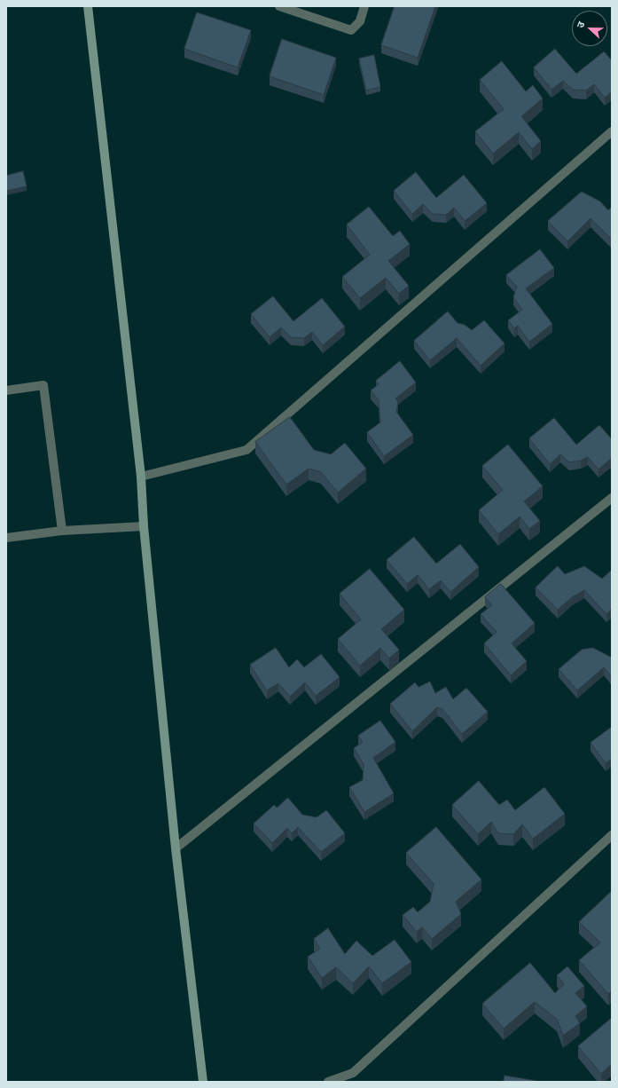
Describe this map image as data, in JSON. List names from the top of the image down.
{
  "north": "left"
}
